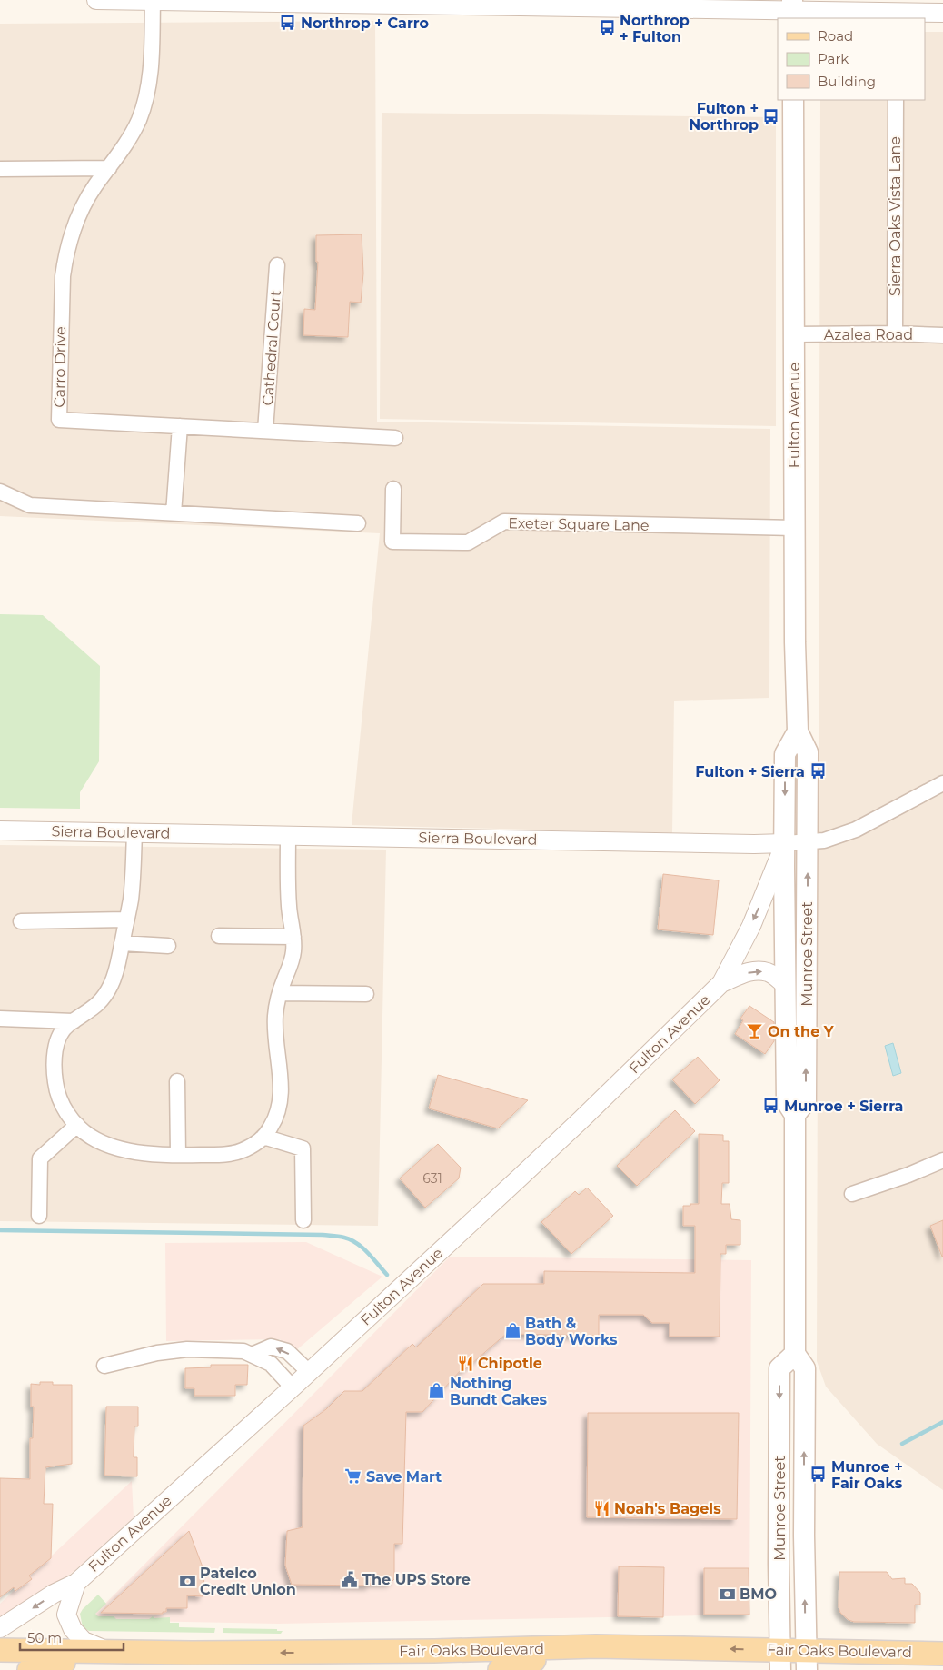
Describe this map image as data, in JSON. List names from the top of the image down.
{
  "streets": {
    "main road": ["Fulton Avenue", "Munroe Street", "Fair Oaks Boulevard"],
    "street": [
      "Sierra Oaks Vista Lane",
      "Azalea Road",
      "Cathedral Court",
      "Carro Drive",
      "Exeter Square Lane",
      "Sierra Boulevard"
    ]
  },
  "crossings": [
    ["Sierra Oaks Vista Lane", "Azalea Road"],
    ["Azalea Road", "Fulton Avenue"],
    ["Cathedral Court", "Carro Drive"],
    ["Fulton Avenue", "Exeter Square Lane"],
    ["Fulton Avenue", "Sierra Boulevard"],
    ["Fulton Avenue", "Munroe Street"],
    ["Fulton Avenue", "Fair Oaks Boulevard"],
    ["Sierra Boulevard", "Munroe Street"],
    ["Munroe Street", "Fair Oaks Boulevard"]
  ],
  "places": {
    "bus stop": [
      "Northrop + Carro",
      "Northrop + Fulton",
      "Fulton + Northrop",
      "Fulton + Sierra",
      "Munroe + Sierra",
      "Munroe + Fair Oaks"
    ],
    "bar": ["On the Y"],
    "shop": ["Bath & Body Works", "Nothing Bundt Cakes"],
    "restaurant": ["Chipotle", "Noah's Bagels"],
    "supermarket": ["Save Mart"],
    "public building": ["The UPS Store"],
    "bank": ["Patelco Credit Union", "BMO"]
  },
  "house_numbers": ["631"],
  "legend": ["Road", "Park", "Building"],
  "scale_bar": "50 m"
}
